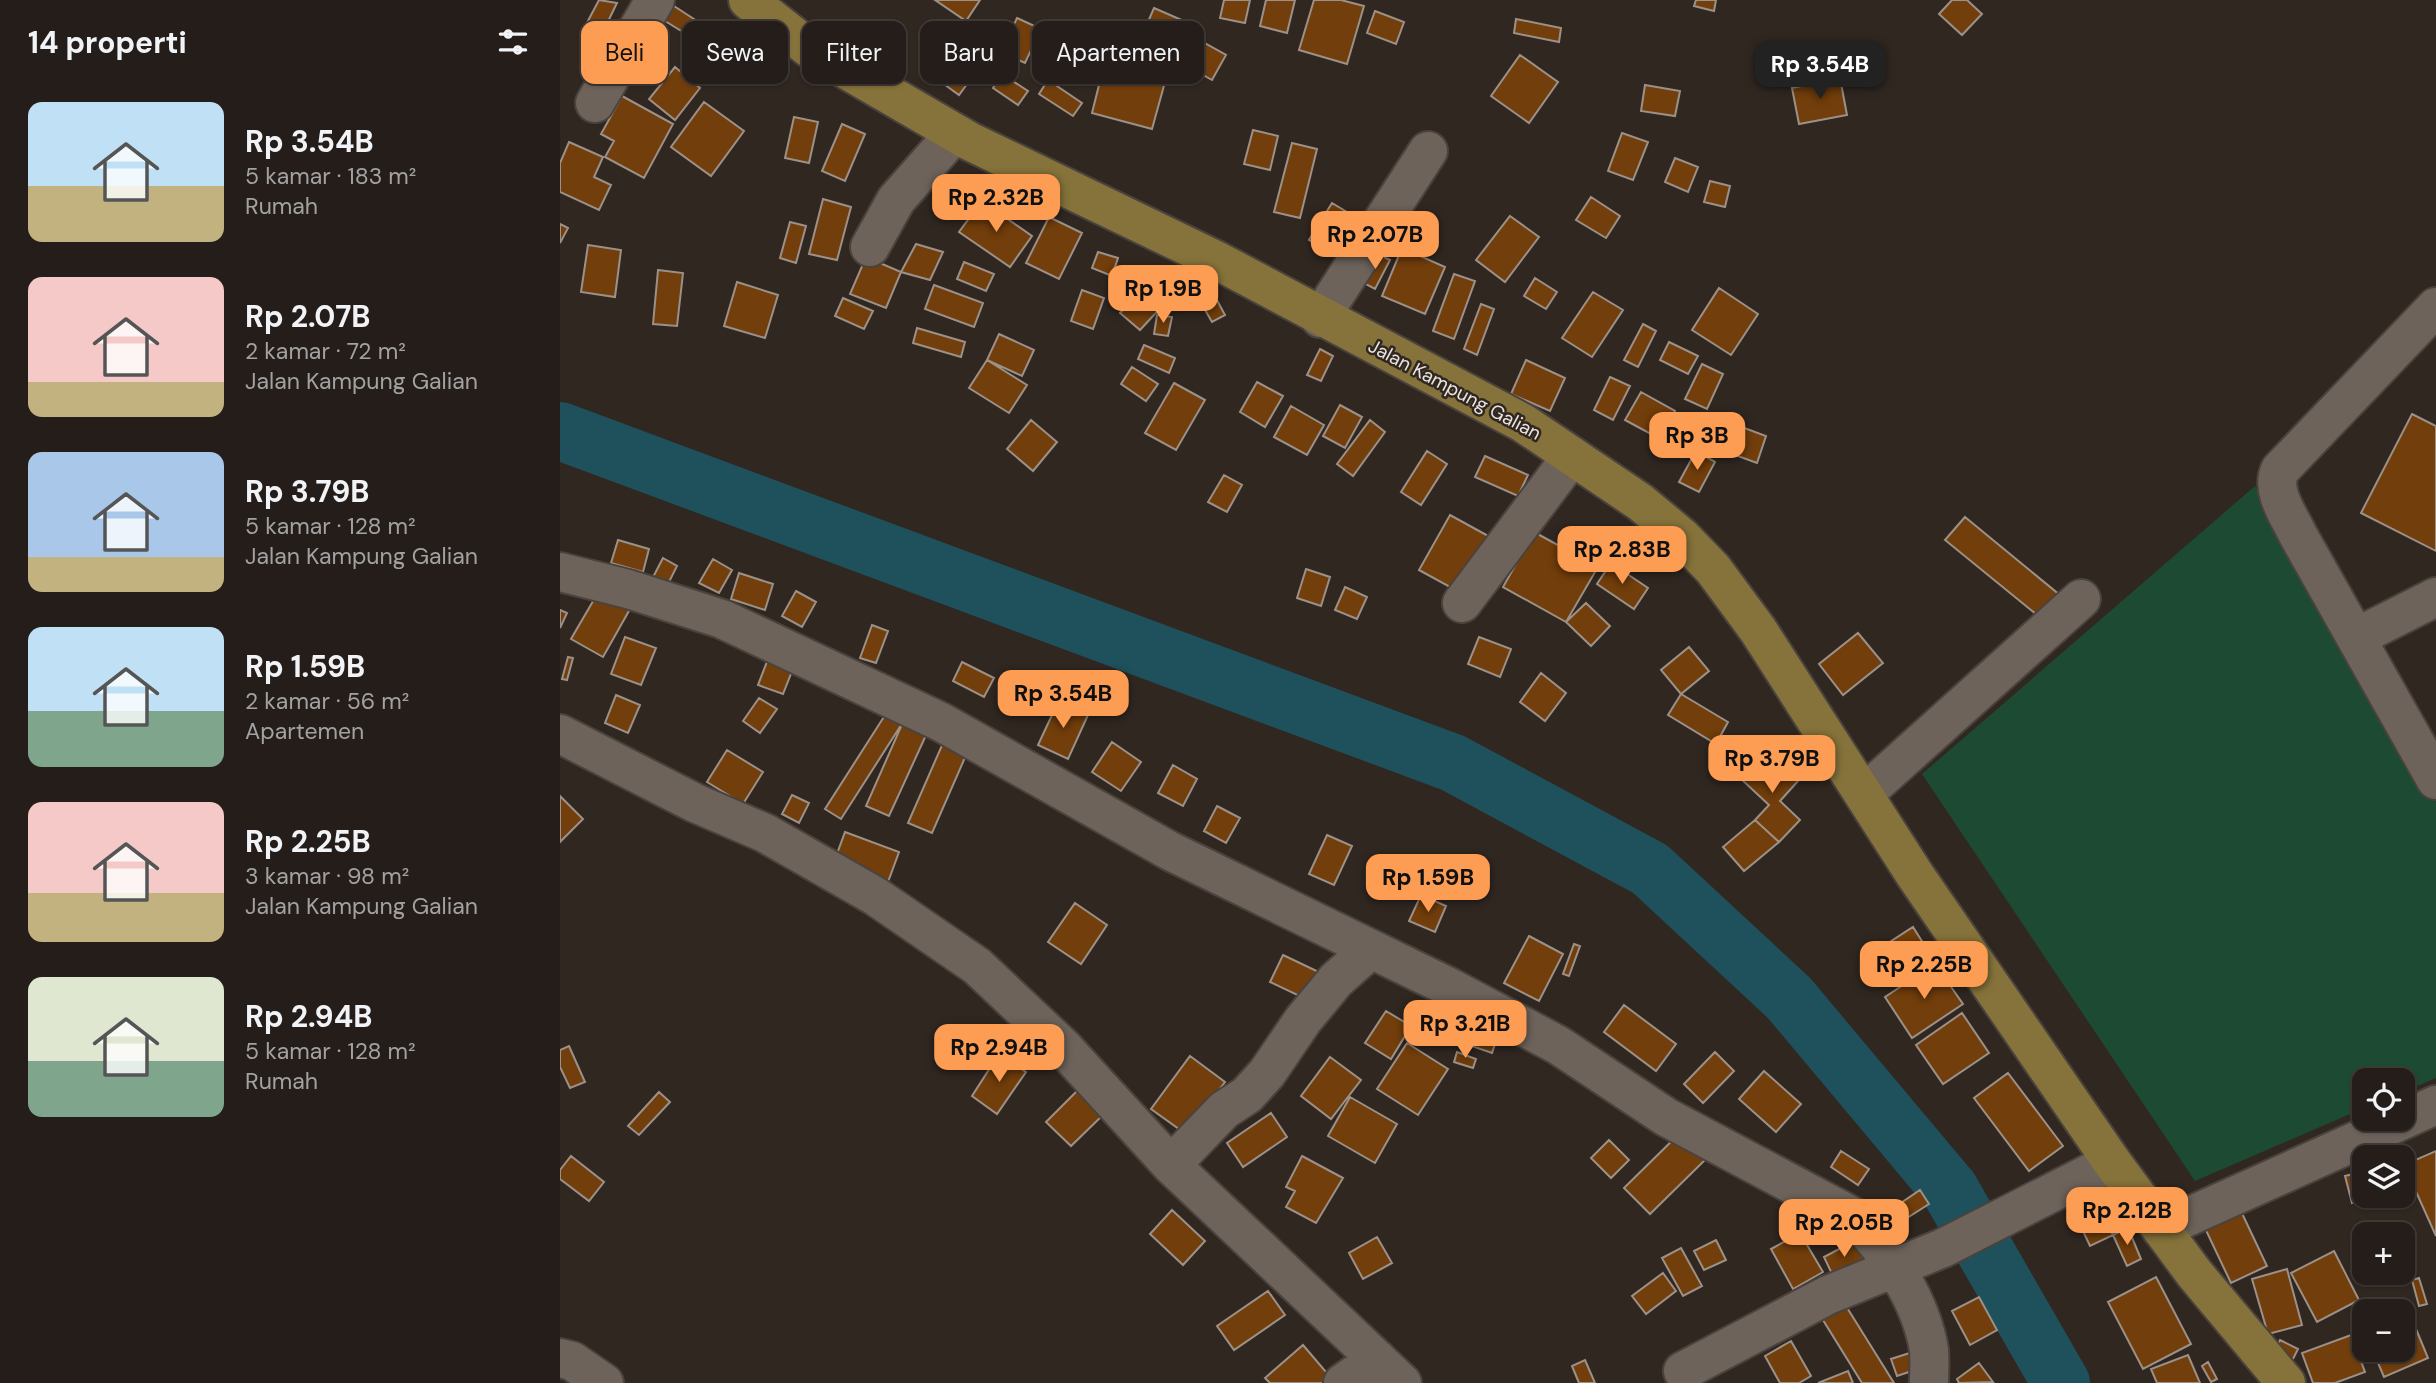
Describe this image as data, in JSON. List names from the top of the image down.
{
  "streets": {
    "main road": ["Jalan Kampung Galian"]
  },
  "page": {
    "heading": "14 properti",
    "chip": [
      "Beli",
      "Sewa",
      "Filter",
      "Baru",
      "Apartemen"
    ],
    "price": [
      "Rp 3.54B",
      "Rp 2.32B",
      "Rp 2.07B",
      "Rp 1.9B",
      "Rp 3B",
      "Rp 2.83B",
      "Rp 3.54B",
      "Rp 3.79B",
      "Rp 1.59B",
      "Rp 2.25B",
      "Rp 3.21B",
      "Rp 2.94B",
      "Rp 2.12B",
      "Rp 2.05B"
    ],
    "list": [
      {
        "name": "Rp 3.54B",
        "note": "5 kamar · 183 m² · Rumah"
      },
      {
        "name": "Rp 2.07B",
        "note": "2 kamar · 72 m² · Jalan Kampung Galian"
      },
      {
        "name": "Rp 3.79B",
        "note": "5 kamar · 128 m² · Jalan Kampung Galian"
      },
      {
        "name": "Rp 1.59B",
        "note": "2 kamar · 56 m² · Apartemen"
      },
      {
        "name": "Rp 2.25B",
        "note": "3 kamar · 98 m² · Jalan Kampung Galian"
      },
      {
        "name": "Rp 2.94B",
        "note": "5 kamar · 128 m² · Rumah"
      }
    ],
    "map_buttons": ["+", "−"]
  }
}
